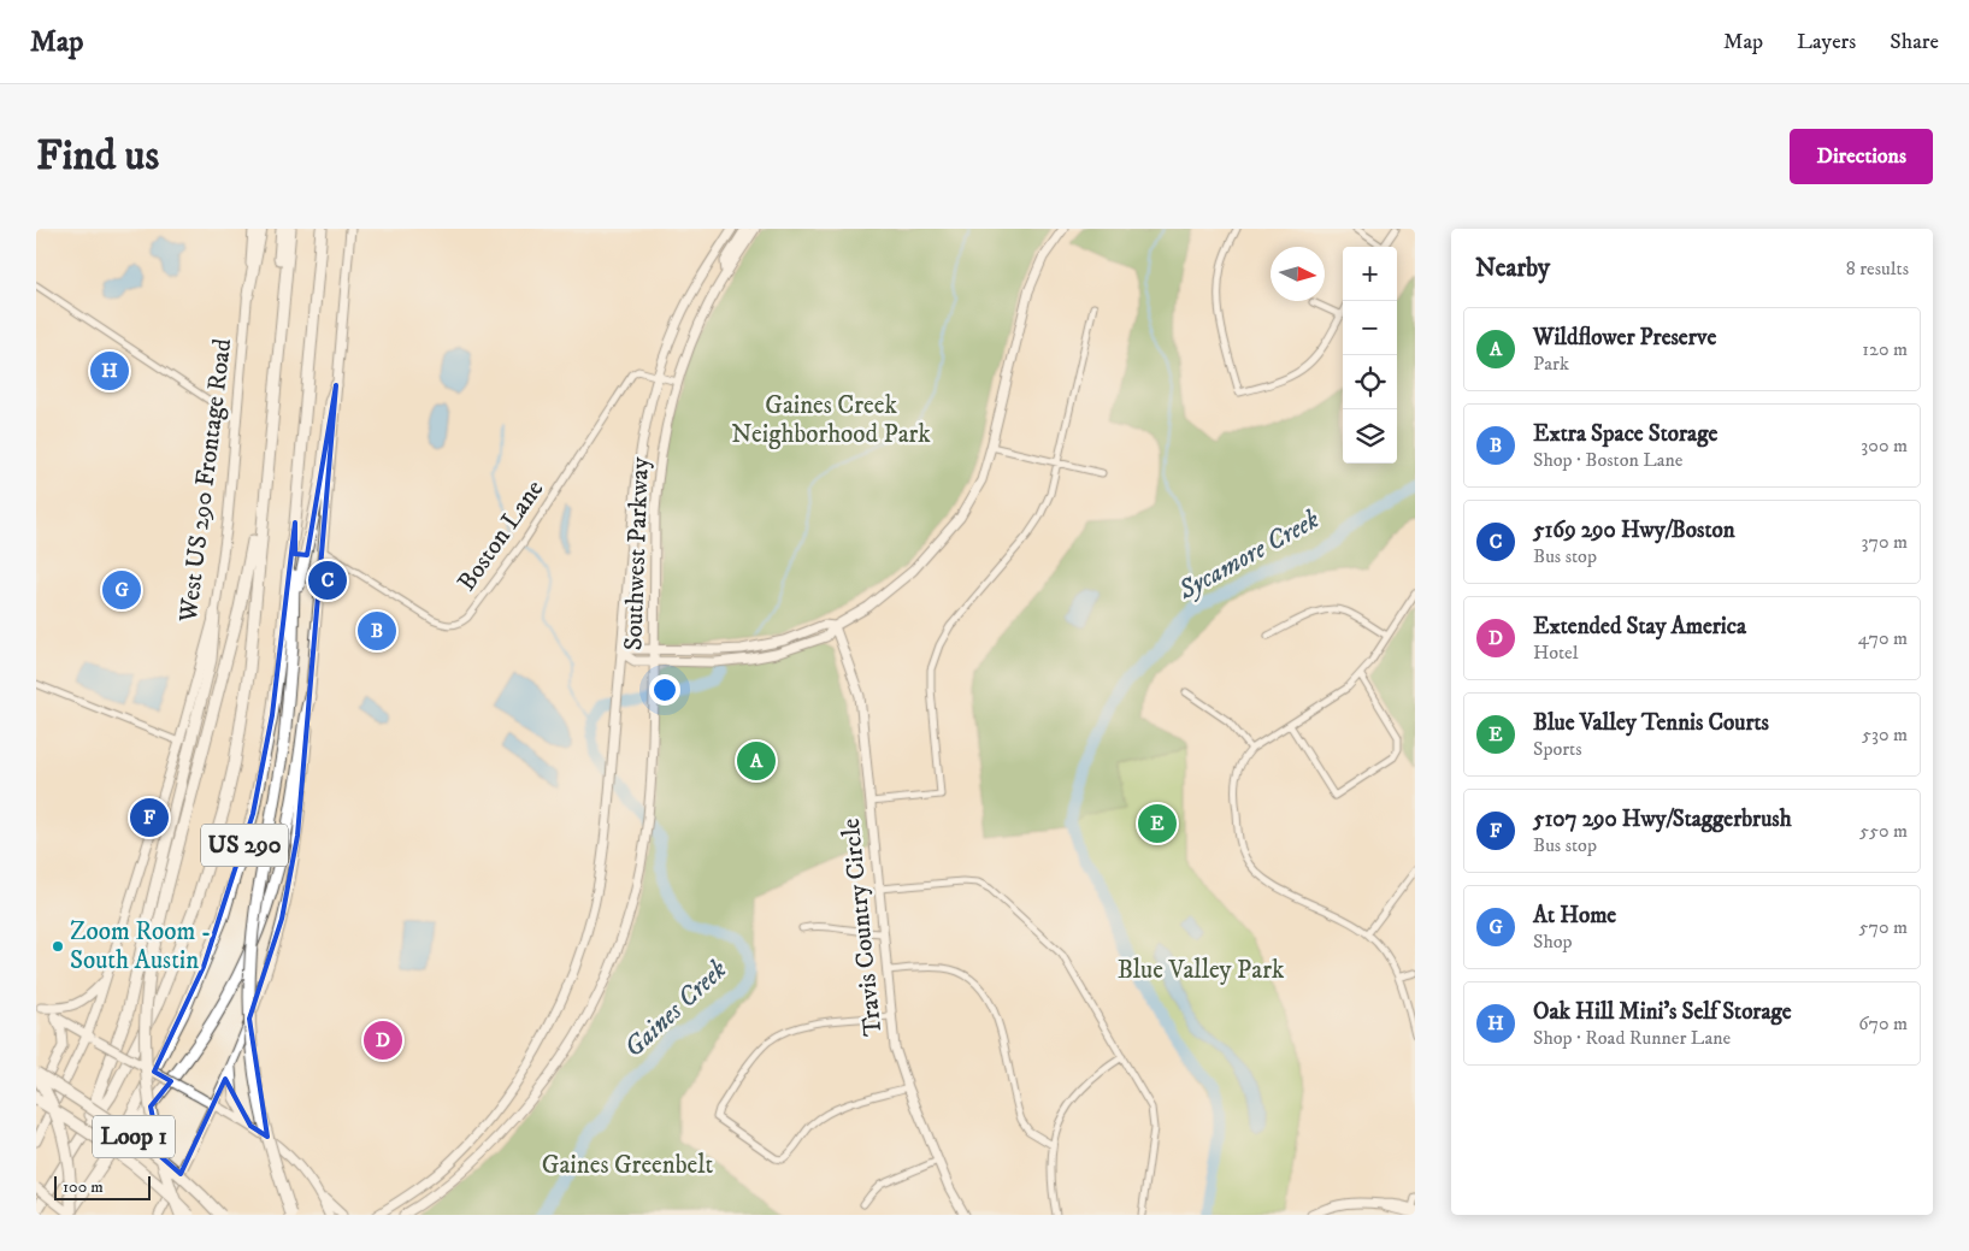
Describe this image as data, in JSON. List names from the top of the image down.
{
  "streets": {
    "highway": ["US 290", "Loop 1"],
    "main road": ["West US 290 Frontage Road", "Southwest Parkway", "Travis Country Circle"],
    "street": ["Boston Lane"]
  },
  "crossings": [
    ["Boston Lane", "Southwest Parkway"]
  ],
  "water": ["Sycamore Creek", "Gaines Creek"],
  "parks": ["Gaines Creek Neighborhood Park", "Blue Valley Park", "Gaines Greenbelt"],
  "places": ["Zoom Room - South Austin"],
  "scale_bar": "100 m",
  "north": "right",
  "page": {
    "header": "Map",
    "nav": ["Map", "Layers", "Share"],
    "buttons": "Directions",
    "title": "Find us",
    "heading": ["Nearby", "8 results"],
    "map_buttons": ["+", "−"],
    "list": [
      {
        "mark": "A",
        "name": "Wildflower Preserve",
        "note": "Park",
        "value": "120 m"
      },
      {
        "mark": "B",
        "name": "Extra Space Storage",
        "note": "Shop · Boston Lane",
        "value": "300 m"
      },
      {
        "mark": "C",
        "name": "5169 290 Hwy/Boston",
        "note": "Bus stop",
        "value": "370 m"
      },
      {
        "mark": "D",
        "name": "Extended Stay America",
        "note": "Hotel",
        "value": "470 m"
      },
      {
        "mark": "E",
        "name": "Blue Valley Tennis Courts",
        "note": "Sports",
        "value": "530 m"
      },
      {
        "mark": "F",
        "name": "5107 290 Hwy/Staggerbrush",
        "note": "Bus stop",
        "value": "550 m"
      },
      {
        "mark": "G",
        "name": "At Home",
        "note": "Shop",
        "value": "570 m"
      },
      {
        "mark": "H",
        "name": "Oak Hill Mini's Self Storage",
        "note": "Shop · Road Runner Lane",
        "value": "670 m"
      }
    ],
    "pins": [
      "H",
      "C",
      "G",
      "B",
      "A",
      "F",
      "E",
      "D"
    ],
    "scale": "100 m"
  }
}
